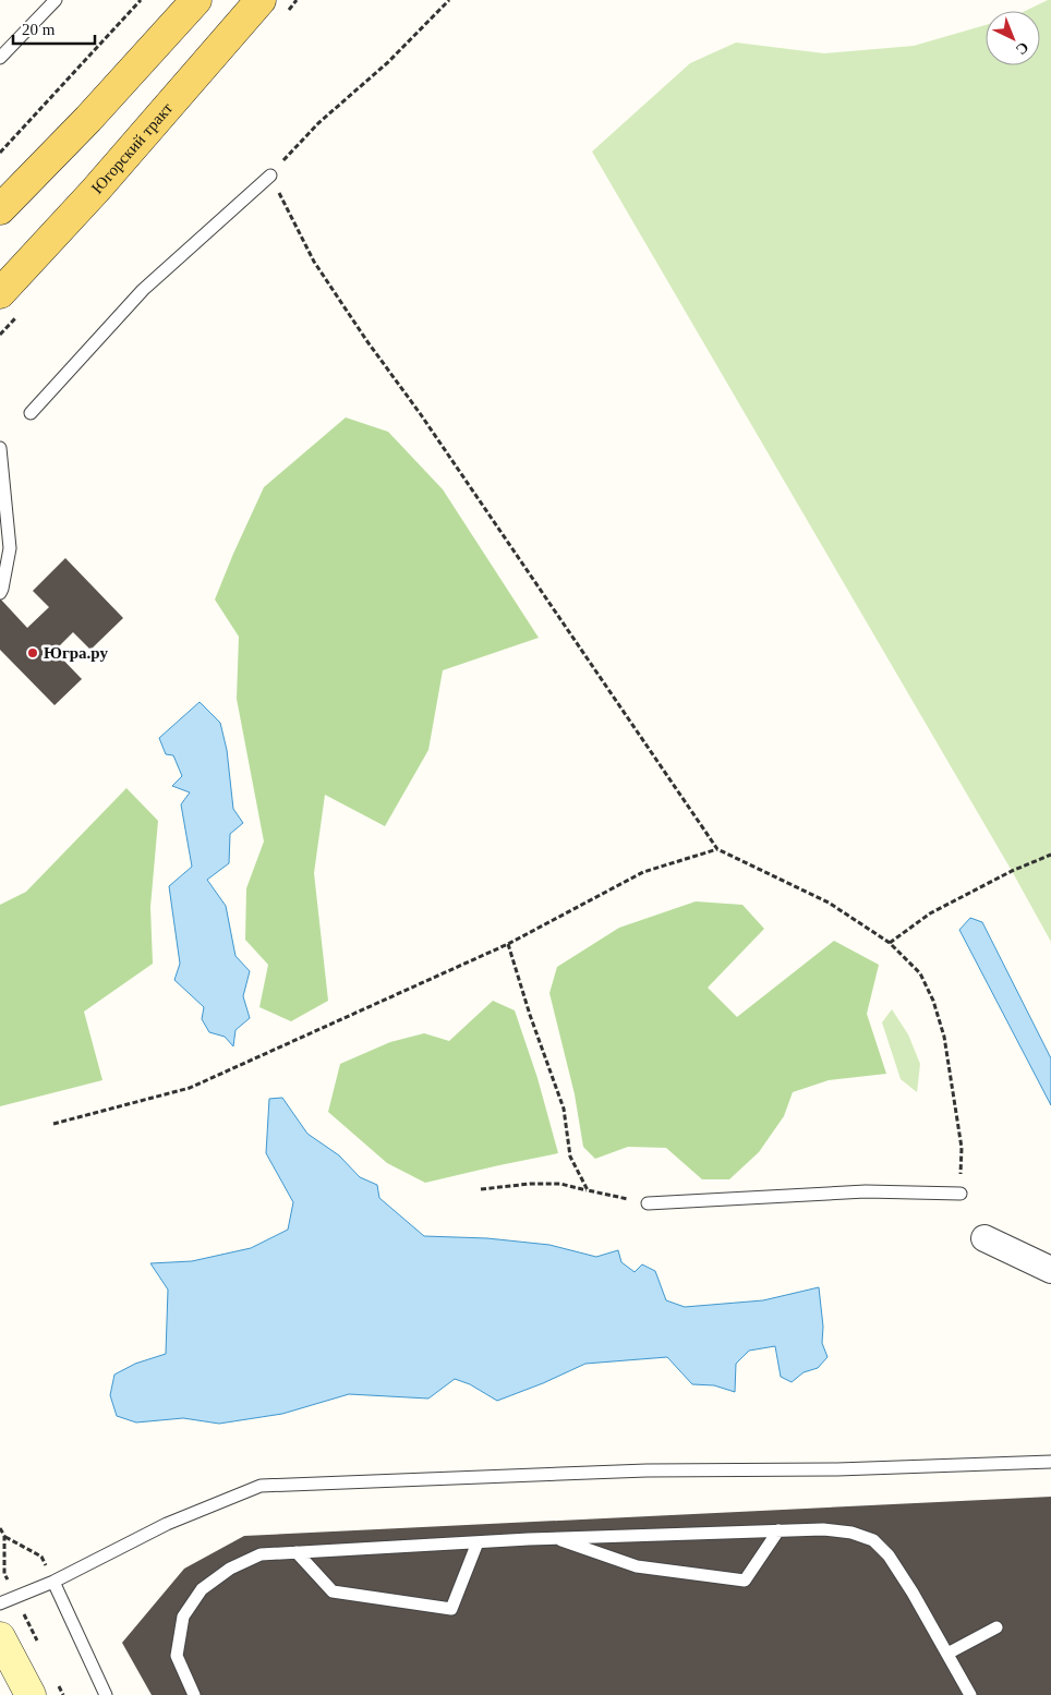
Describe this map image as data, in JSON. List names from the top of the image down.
{
  "streets": {
    "main road": ["Югорский тракт"]
  },
  "places": ["Югра.ру"],
  "scale_bar": "20 m",
  "north": "bottom right"
}
